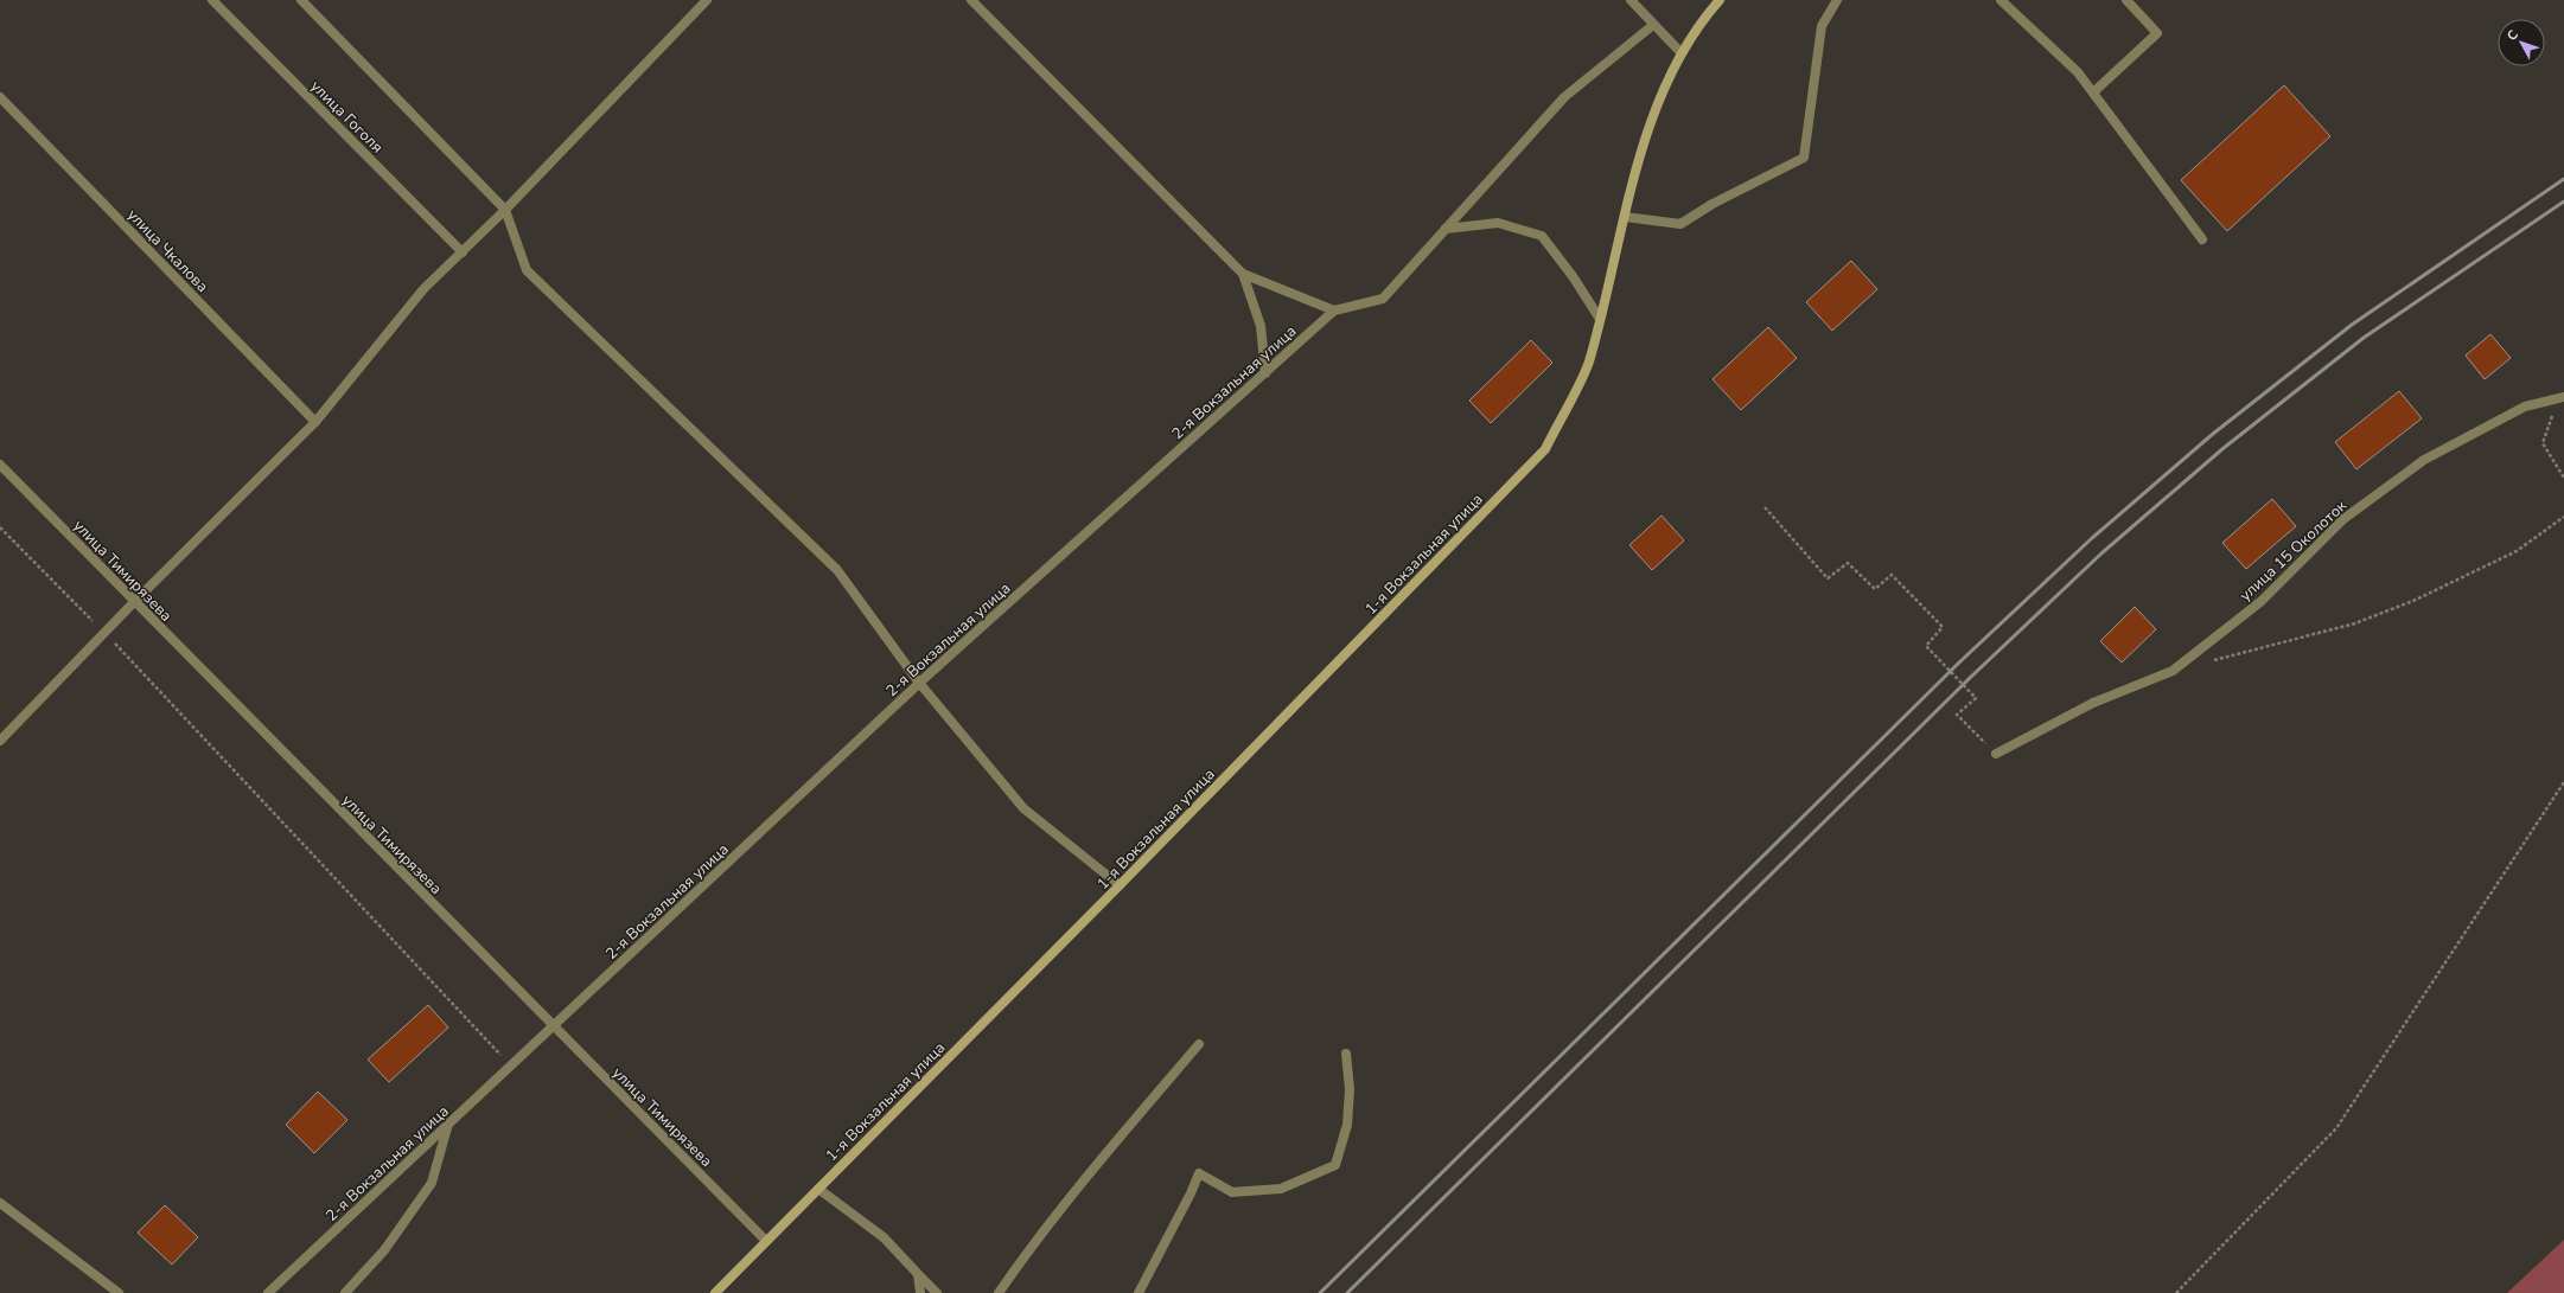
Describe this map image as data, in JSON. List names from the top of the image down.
{
  "streets": {
    "main road": ["1-я Вокзальная улица"],
    "street": [
      "улица Гоголя",
      "улица Чкалова",
      "2-я Вокзальная улица",
      "улица 15 Околоток",
      "улица Тимирязева"
    ]
  },
  "crossings": [
    ["2-я Вокзальная улица", "улица Тимирязева"],
    ["1-я Вокзальная улица", "улица Тимирязева"]
  ],
  "north": "top left"
}
